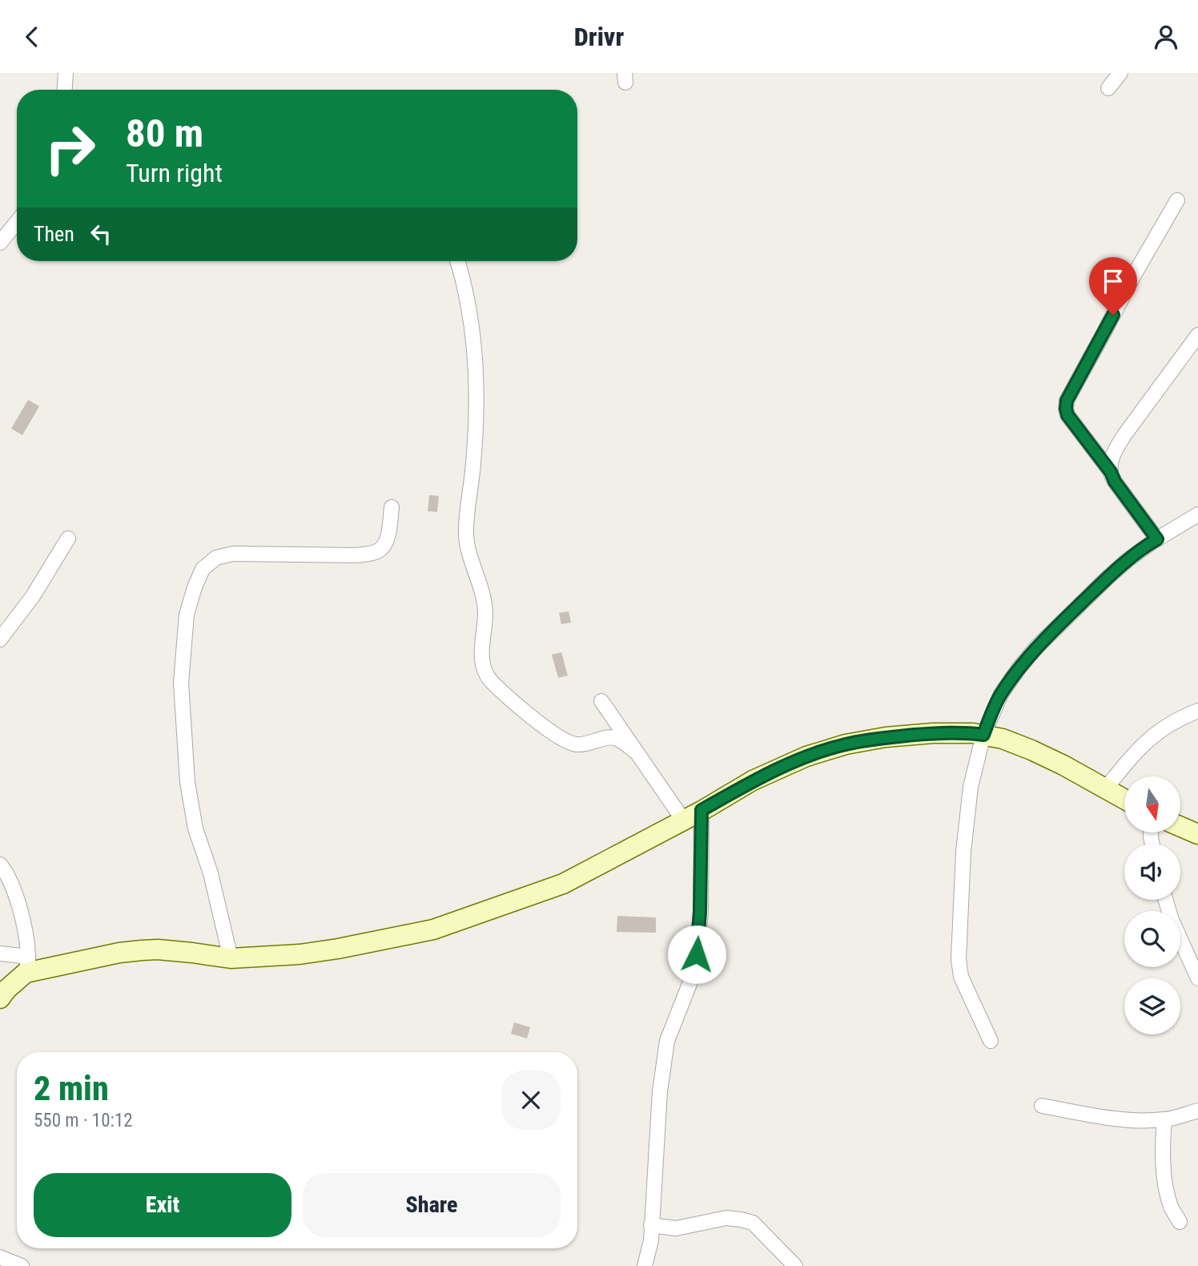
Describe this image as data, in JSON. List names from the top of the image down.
{
  "north": "bottom",
  "page": {
    "header": "Drivr",
    "turn": ["80 m", "Turn right"],
    "then": "Then",
    "heading": ["2 min", "550 m · 10:12"],
    "buttons": ["Exit", "Share"]
  }
}
